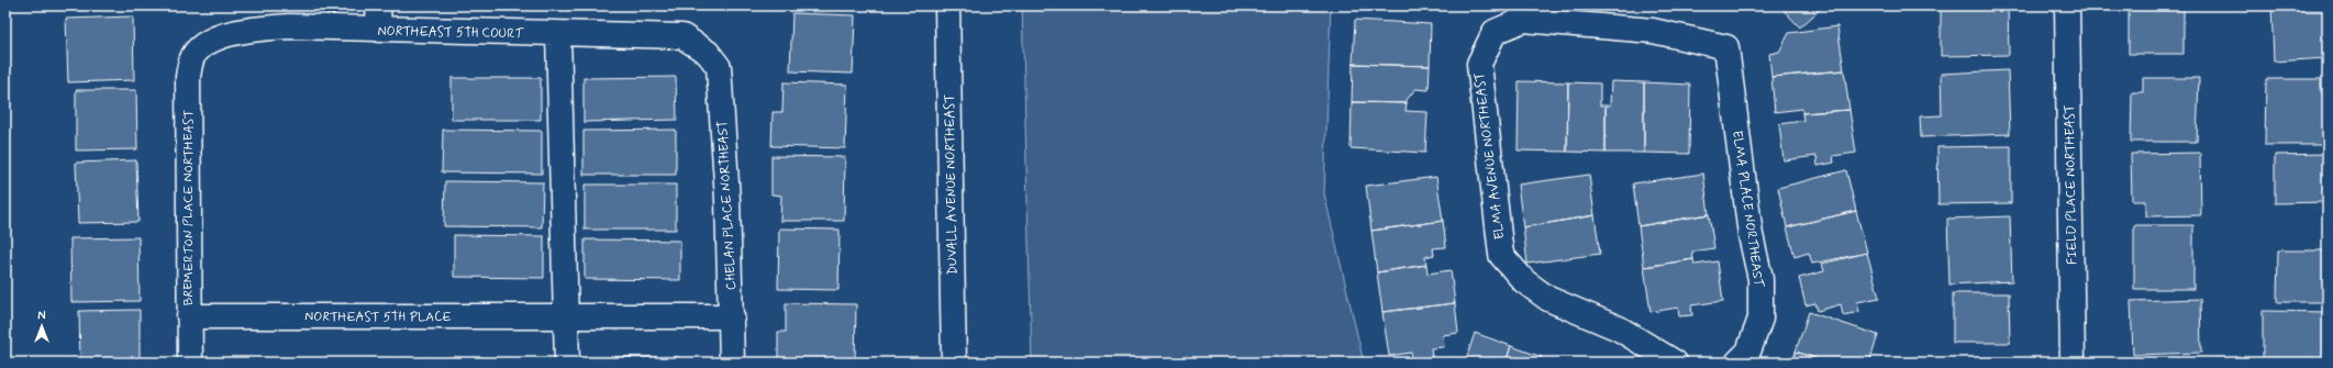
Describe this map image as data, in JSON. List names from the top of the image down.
{
  "streets": {
    "street": [
      "NORTHEAST 5TH COURT",
      "ELMA AVENUE NORTHEAST",
      "DUVALL AVENUE NORTHEAST",
      "FIELD PLACE NORTHEAST",
      "CHELAN PLACE NORTHEAST",
      "BREMERTON PLACE NORTHEAST",
      "ELMA PLACE NORTHEAST",
      "NORTHEAST 5TH PLACE"
    ]
  },
  "crossings": [
    ["NORTHEAST 5TH COURT", "CHELAN PLACE NORTHEAST"],
    ["NORTHEAST 5TH COURT", "BREMERTON PLACE NORTHEAST"],
    ["ELMA AVENUE NORTHEAST", "ELMA PLACE NORTHEAST"],
    ["CHELAN PLACE NORTHEAST", "NORTHEAST 5TH PLACE"],
    ["BREMERTON PLACE NORTHEAST", "NORTHEAST 5TH PLACE"]
  ],
  "north": "top"
}
